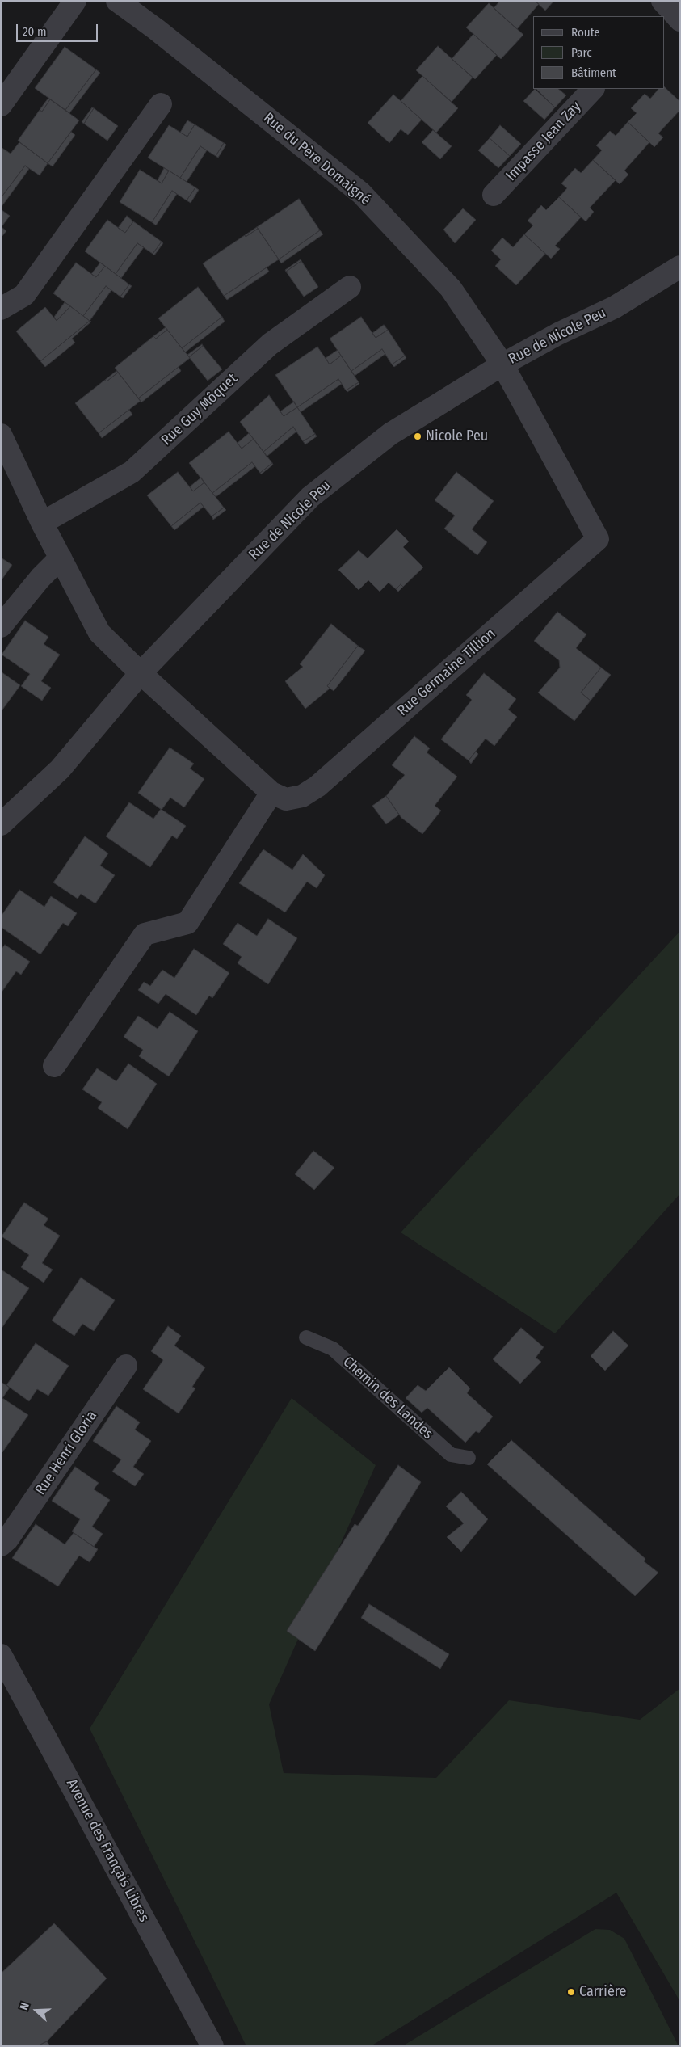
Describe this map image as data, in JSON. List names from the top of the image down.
{
  "streets": {
    "street": [
      "Impasse Jean Zay",
      "Rue du Père Domaigné",
      "Rue de Nicole Peu",
      "Rue Guy Môquet",
      "Rue Germaine Tillion",
      "Rue Henri Gloria",
      "Avenue des Français Libres"
    ],
    "lane": ["Chemin des Landes"]
  },
  "crossings": [
    ["Rue du Père Domaigné", "Rue de Nicole Peu"],
    ["Rue du Père Domaigné", "Rue Germaine Tillion"],
    ["Rue de Nicole Peu", "Rue Germaine Tillion"]
  ],
  "places": ["Nicole Peu", "Carrière"],
  "legend": ["Route", "Parc", "Bâtiment"],
  "scale_bar": "20 m",
  "north": "left"
}
